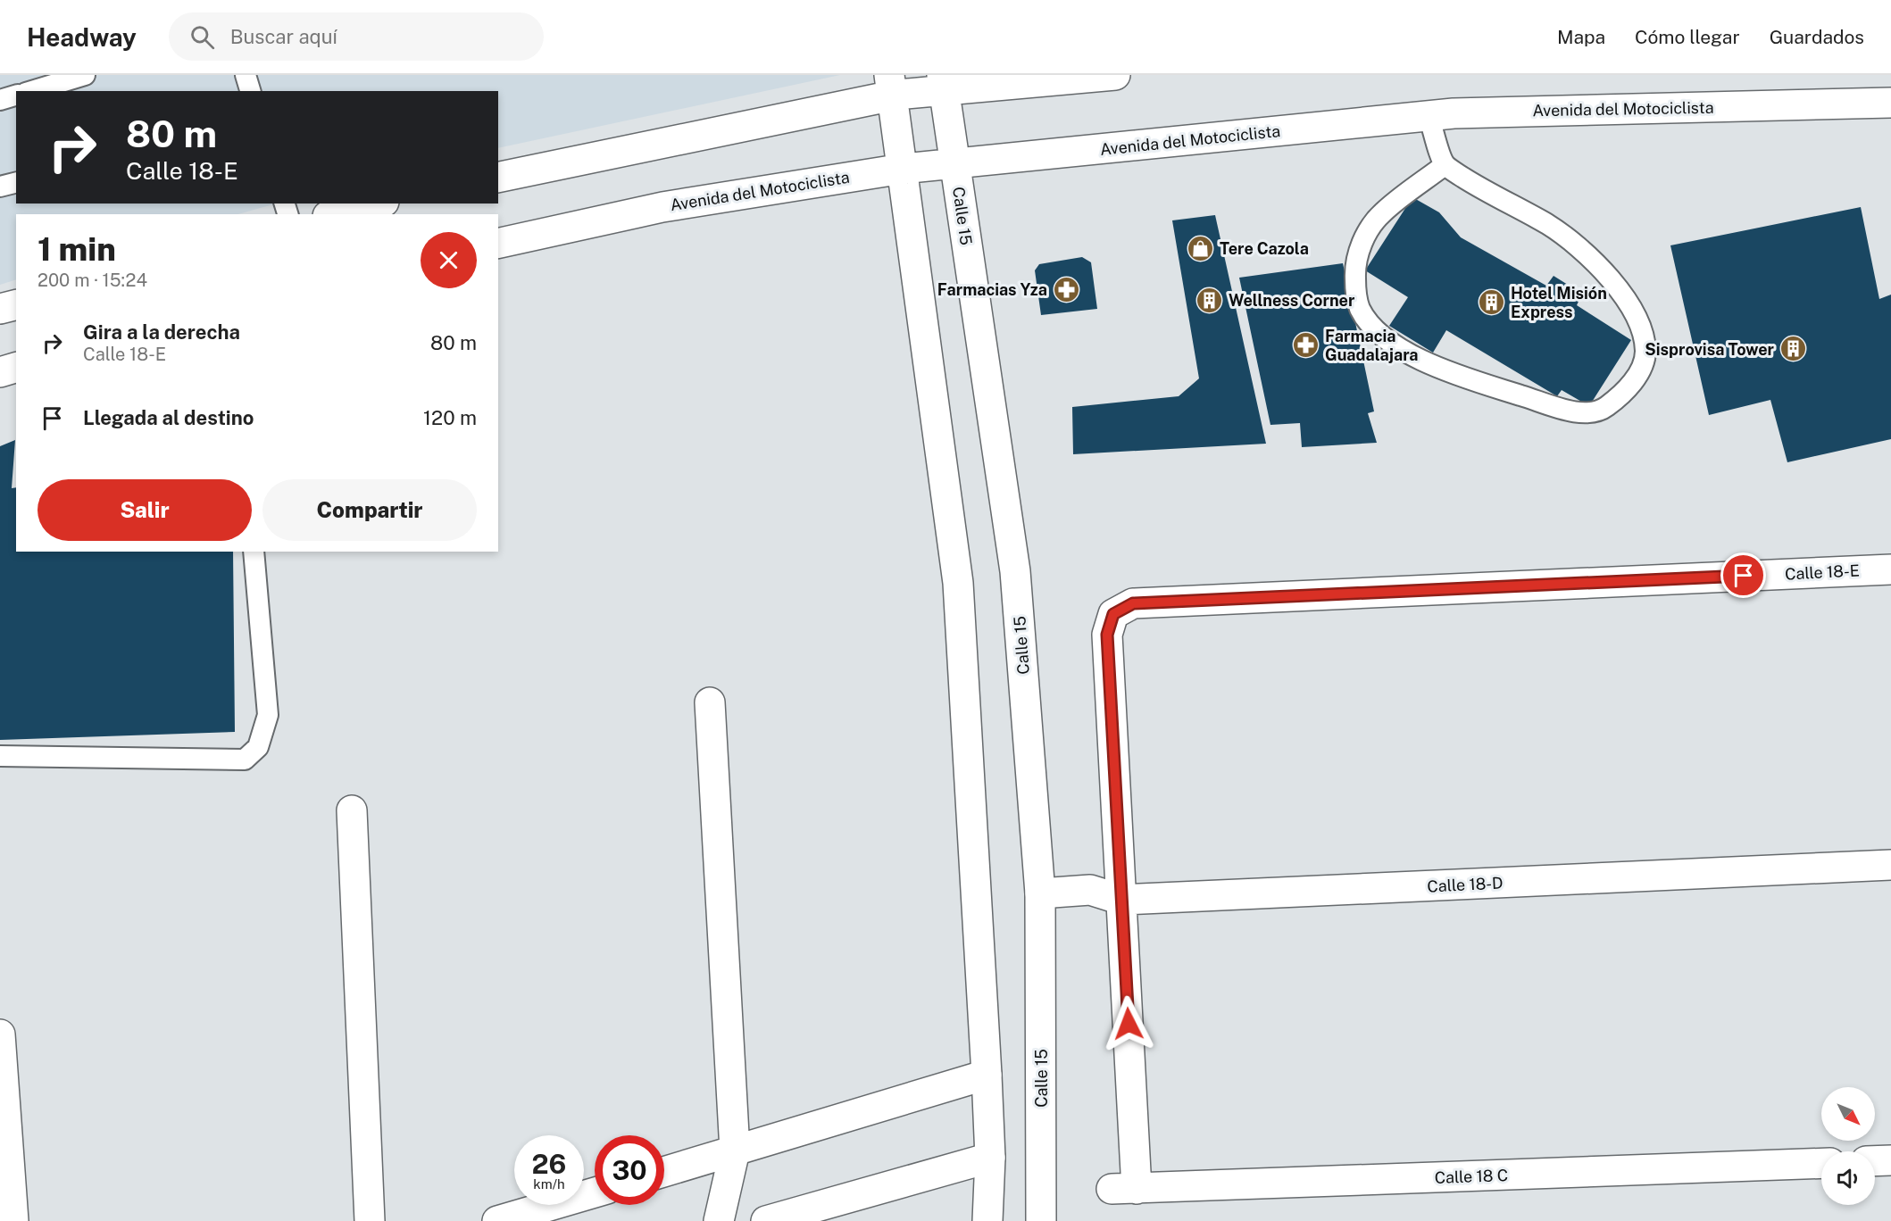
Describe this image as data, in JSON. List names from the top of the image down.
{
  "streets": {
    "street": [
      "Avenida del Motociclista",
      "Calle 15",
      "Calle 18-E",
      "Calle 18-D",
      "Calle 18 C"
    ]
  },
  "crossings": [
    ["Avenida del Motociclista", "Calle 15"],
    ["Calle 15", "Calle 18-D"],
    ["Calle 18-E", "Calle 18-D"],
    ["Calle 18-E", "Calle 18 C"],
    ["Calle 18-D", "Calle 18 C"]
  ],
  "places": {
    "shop": ["Tere Cazola"],
    "pharmacy": ["Farmacias Yza", "Farmacia Guadalajara"],
    "building": ["Wellness Corner", "Hotel Misión Express", "Sisprovisa Tower"]
  },
  "north": "bottom right",
  "page": {
    "header": "Headway",
    "search": "Buscar aquí",
    "nav": ["Mapa", "Cómo llegar", "Guardados"],
    "turn": ["80 m", "Calle 18-E"],
    "heading": ["1 min", "200 m · 15:24"],
    "list": [
      {
        "name": "Gira a la derecha",
        "note": "Calle 18-E",
        "value": "80 m"
      },
      {
        "name": "Llegada al destino",
        "value": "120 m"
      }
    ],
    "buttons": ["Salir", "Compartir"],
    "speed": "26 km/h",
    "limit": "30"
  }
}
